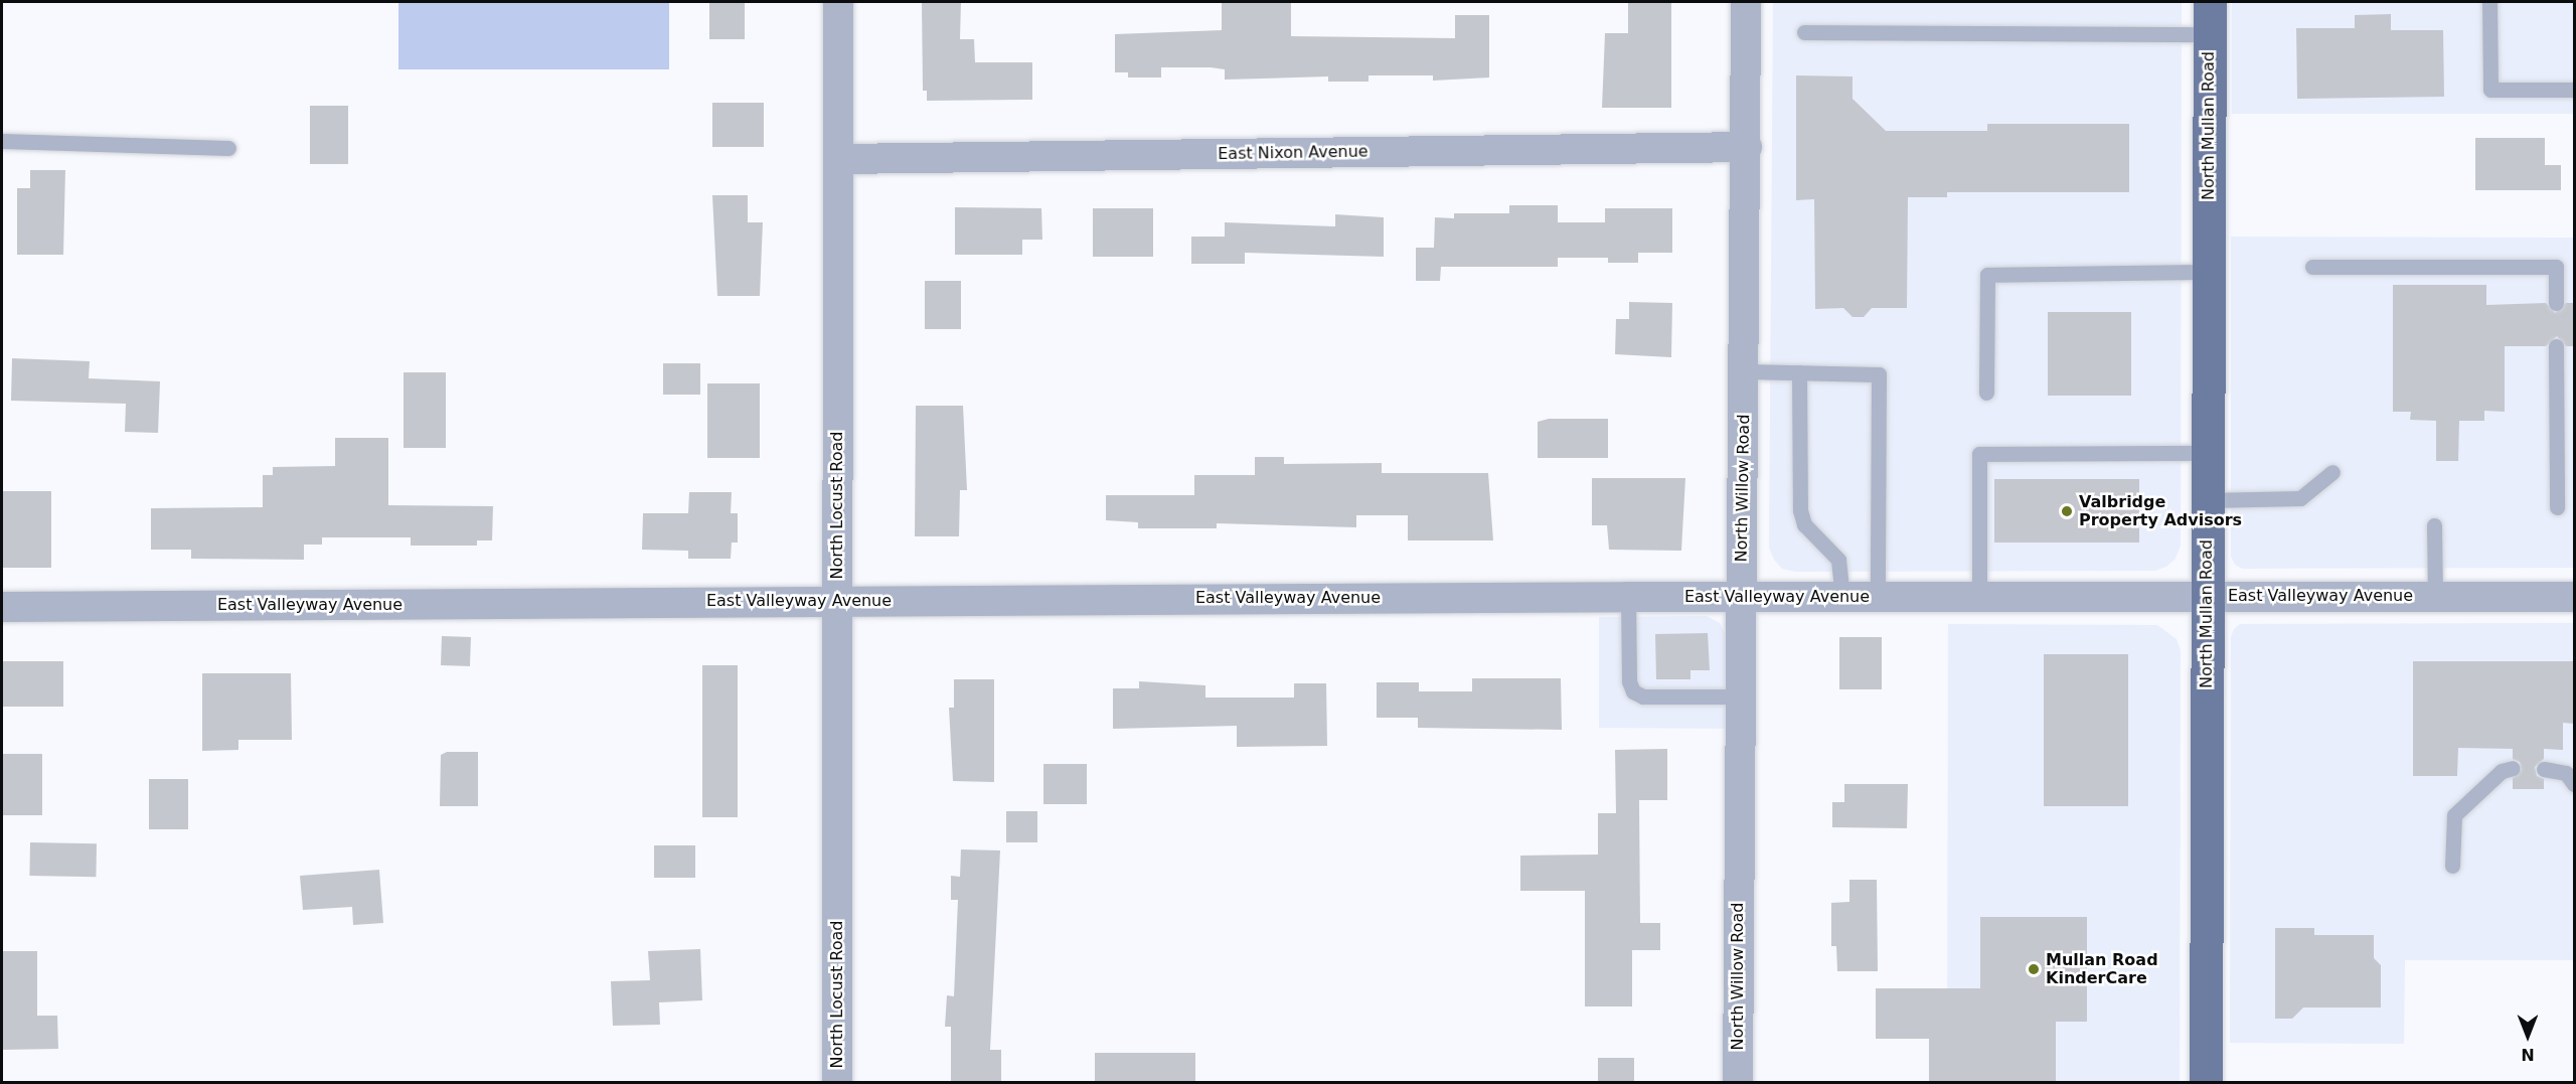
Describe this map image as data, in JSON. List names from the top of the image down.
{
  "streets": {
    "main road": ["North Mullan Road"],
    "street": [
      "East Nixon Avenue",
      "North Willow Road",
      "North Locust Road",
      "East Valleyway Avenue"
    ]
  },
  "crossings": [
    ["North Mullan Road", "East Valleyway Avenue"],
    ["East Nixon Avenue", "North Willow Road"],
    ["East Nixon Avenue", "North Locust Road"],
    ["North Willow Road", "East Valleyway Avenue"],
    ["North Locust Road", "East Valleyway Avenue"]
  ],
  "places": ["Valbridge Property Advisors", "Mullan Road KinderCare"],
  "north": "bottom"
}
